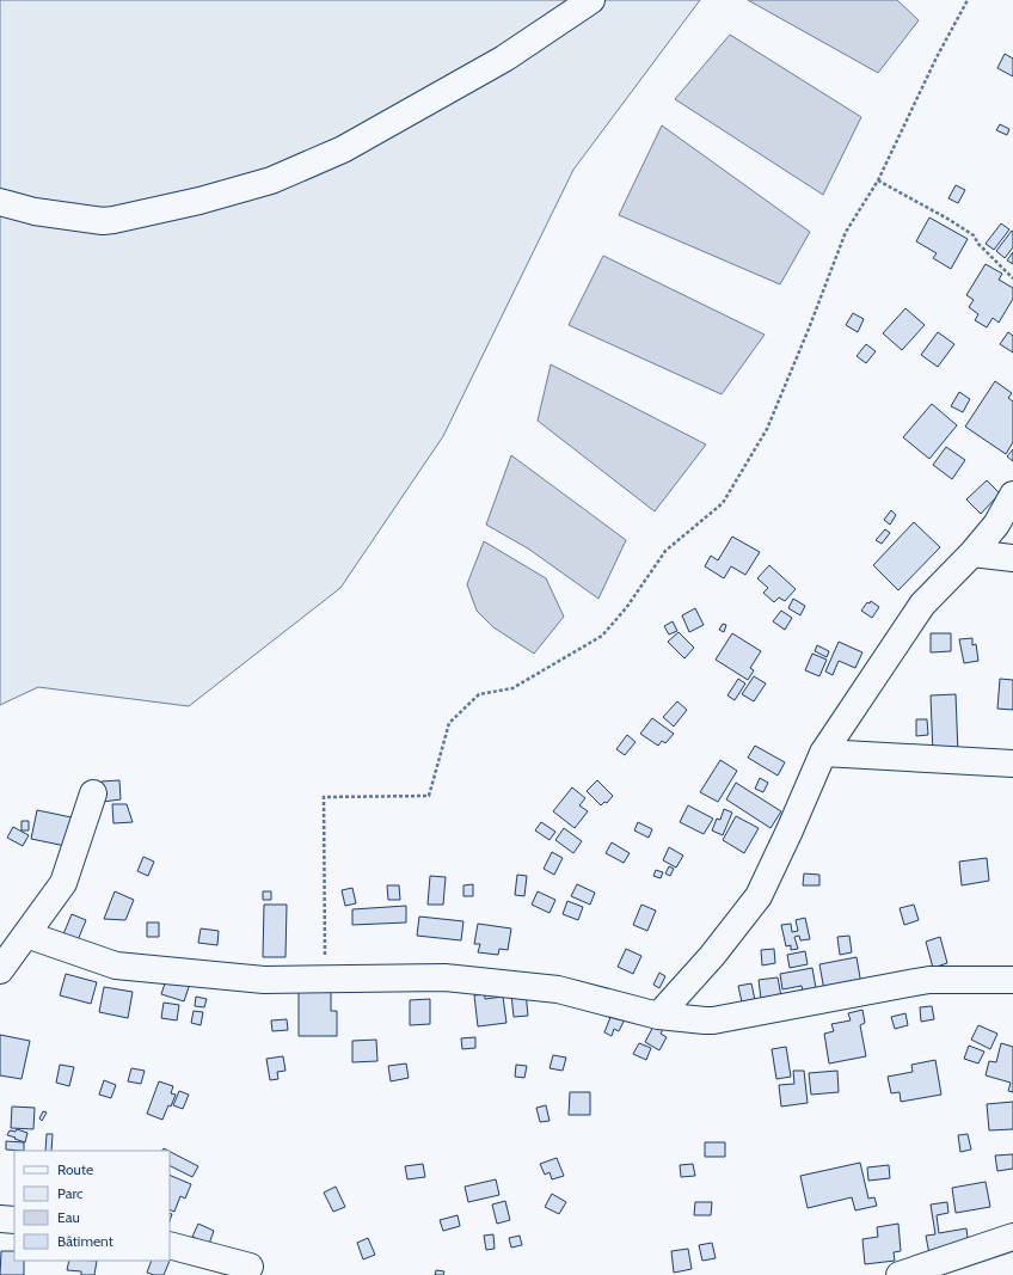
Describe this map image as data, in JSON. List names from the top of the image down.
{
  "legend": [
    "Route",
    "Parc",
    "Eau",
    "Bâtiment"
  ]
}
